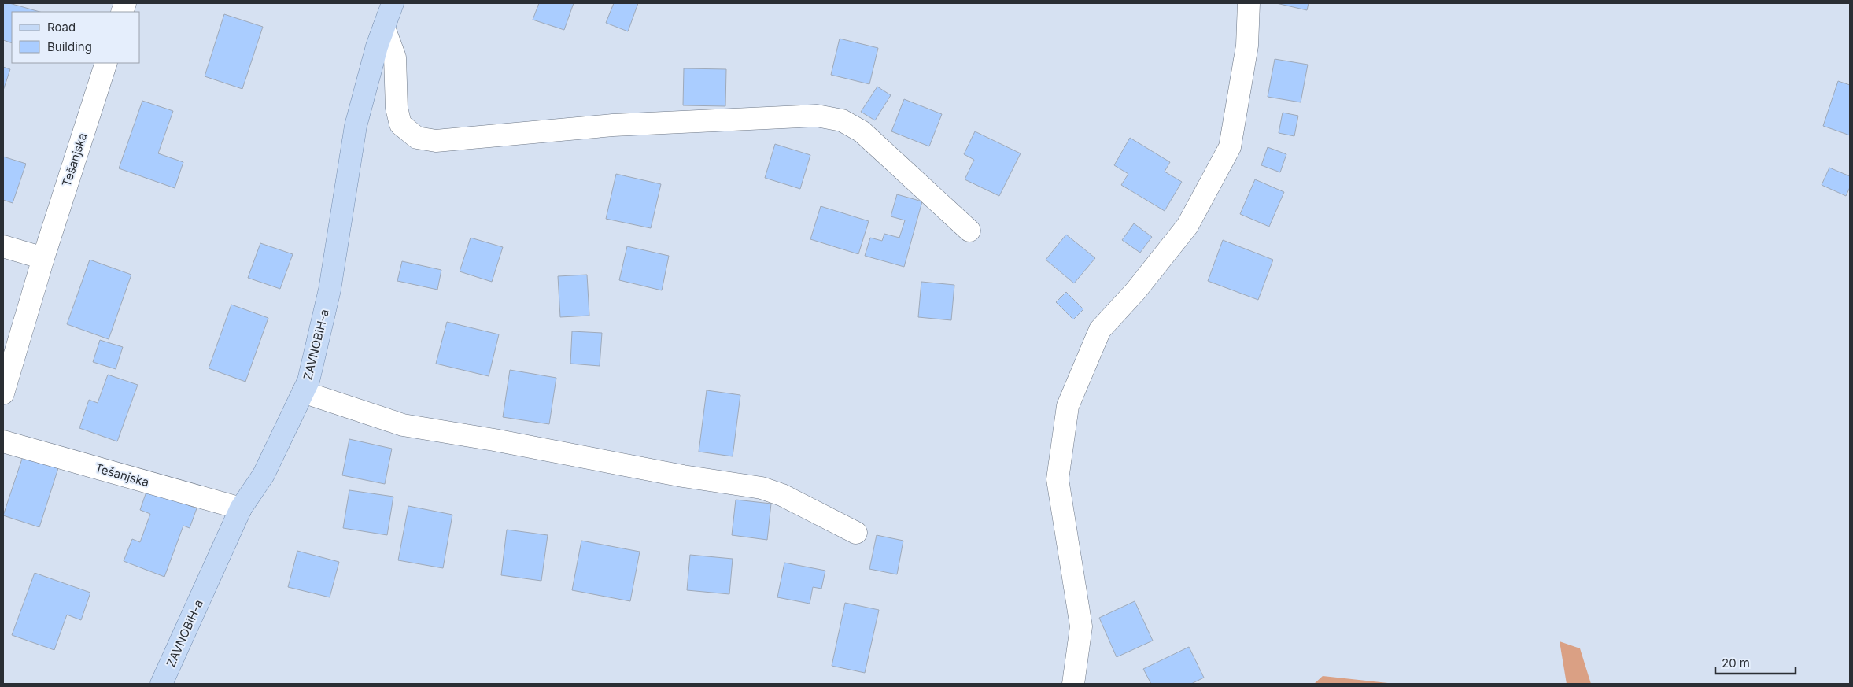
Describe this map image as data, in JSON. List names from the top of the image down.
{
  "streets": {
    "main road": ["ZAVNOBiH-a"],
    "street": ["Tešanjska"]
  },
  "crossings": [
    ["Tešanjska", "ZAVNOBiH-a"]
  ],
  "legend": ["Road", "Building"],
  "scale_bar": "20 m"
}
